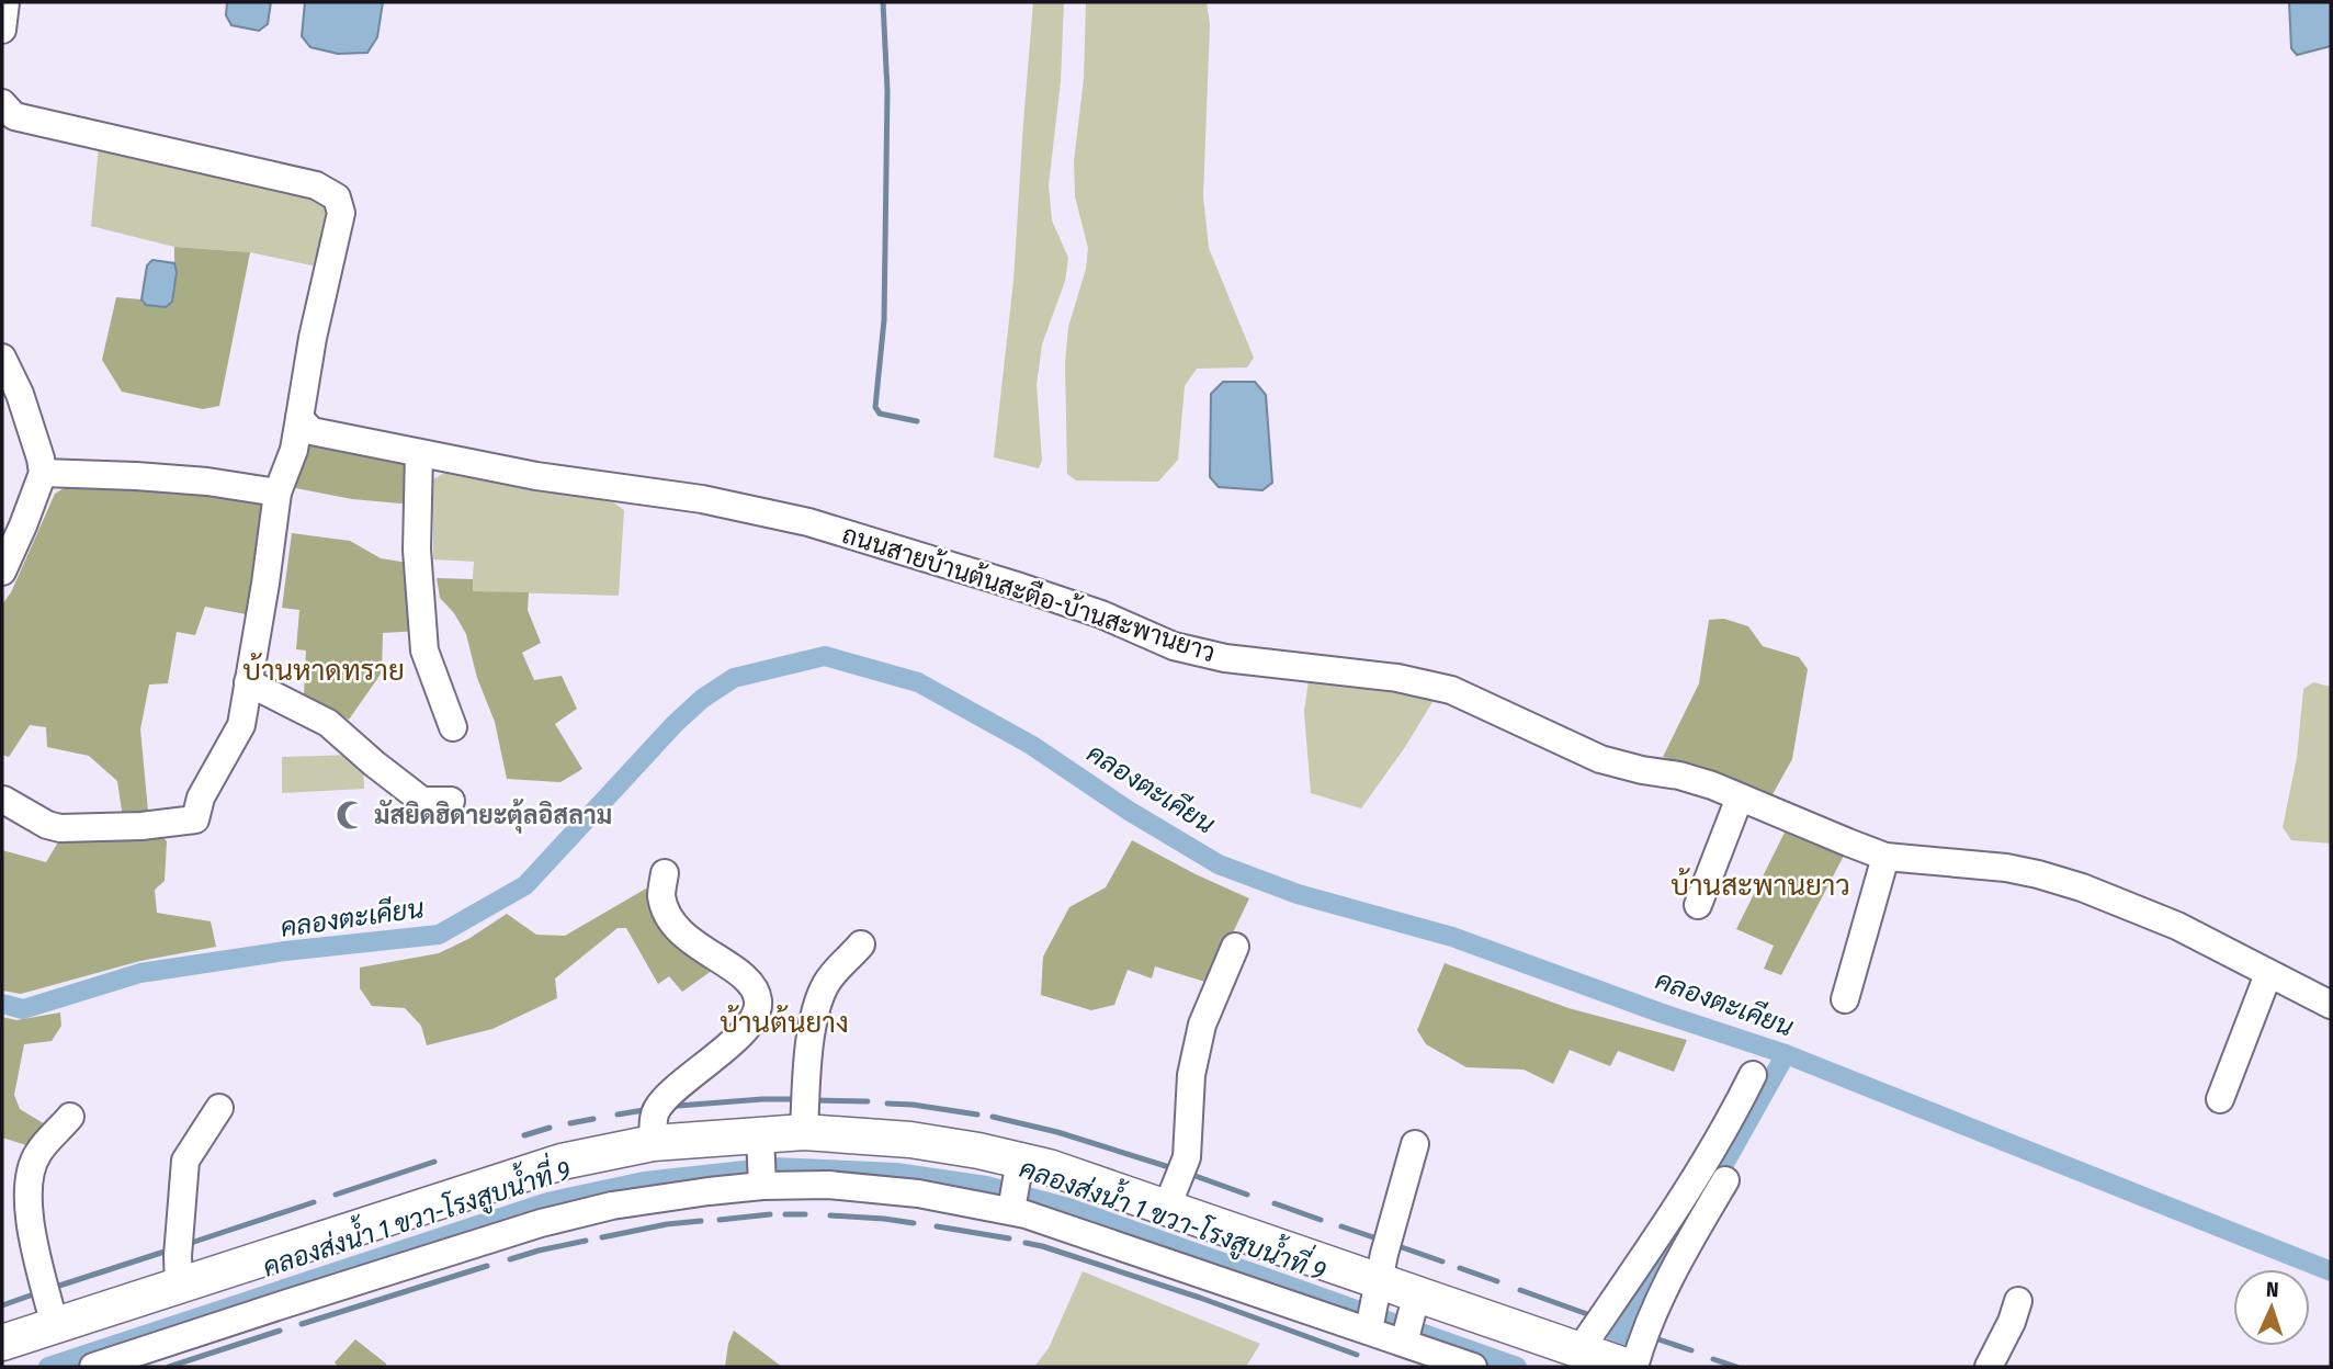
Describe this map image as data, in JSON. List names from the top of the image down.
{
  "streets": {
    "street": ["ถนนสายบ้านต้นสะตือ-บ้านสะพานยาว"]
  },
  "districts": ["บ้านหาดทราย", "บ้านสะพานยาว", "บ้านต้นยาง"],
  "water": ["คลองตะเคียน", "คลองส่งน้ำ 1 ขวา-โรงสูบน้ำที่ 9"],
  "places": {
    "mosque": ["มัสยิดฮิดายะตุ้ลอิสลาม"]
  },
  "north": "top"
}
